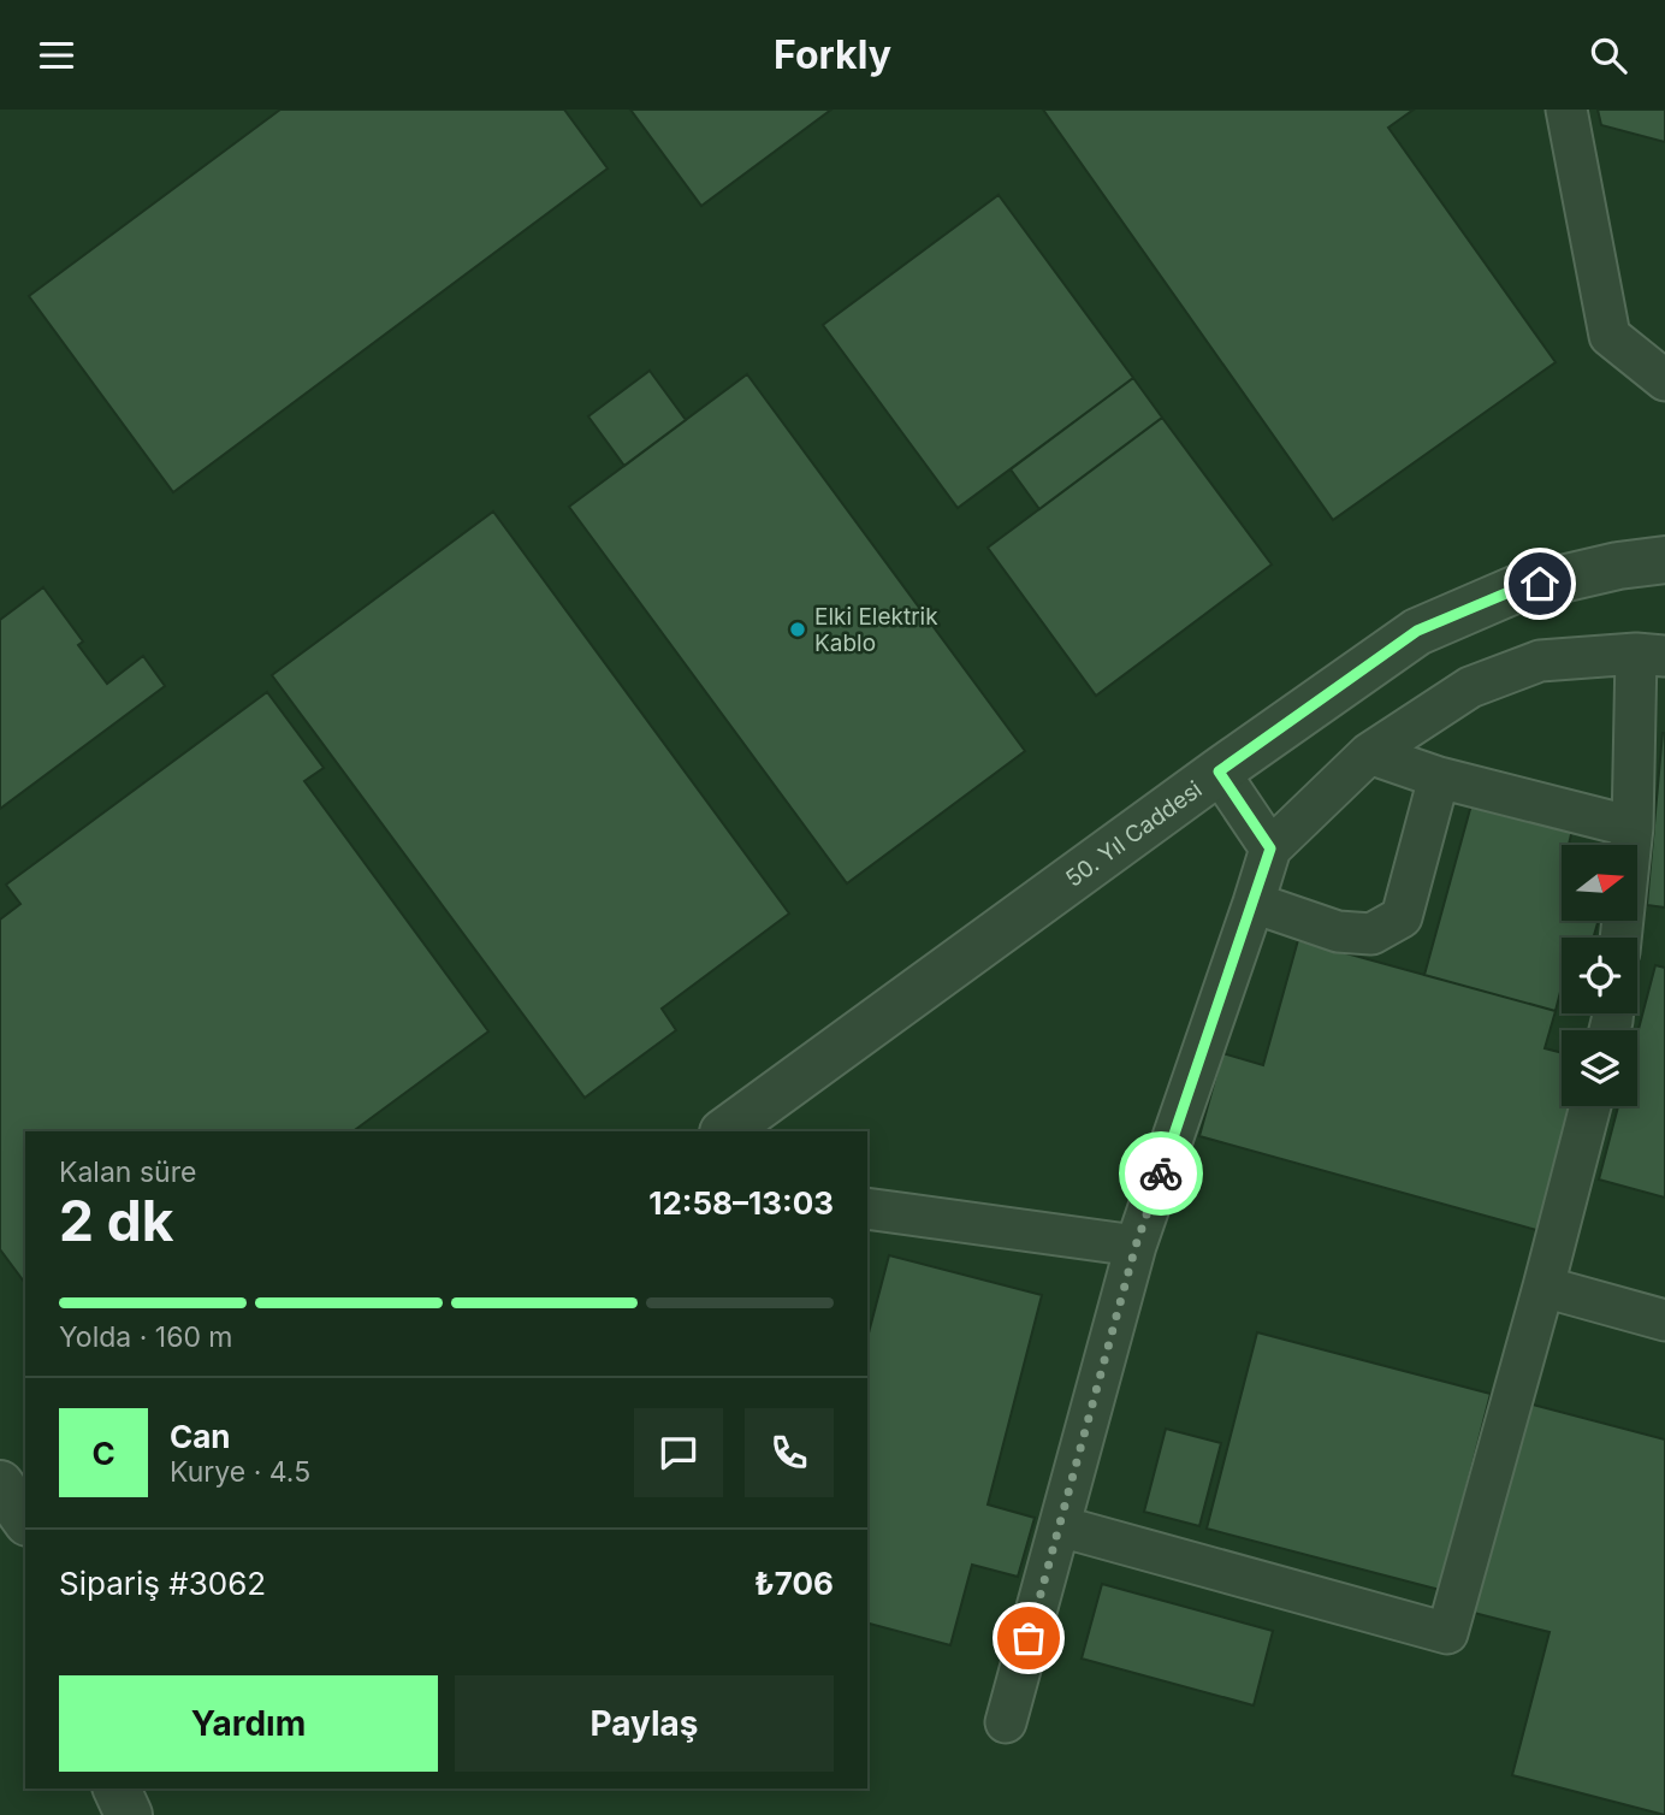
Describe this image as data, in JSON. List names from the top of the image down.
{
  "streets": {
    "street": ["50. Yıl Caddesi"]
  },
  "places": ["Elki Elektrik Kablo"],
  "north": "right",
  "page": {
    "header": "Forkly",
    "heading": ["2 dk", "Kalan süre", "12:58–13:03"],
    "panel": [
      "Can",
      "Kurye · 4.5",
      "Sipariş #3062",
      "₺706"
    ],
    "bar": "Yolda · 160 m",
    "round": "C",
    "buttons": ["Yardım", "Paylaş"]
  }
}
